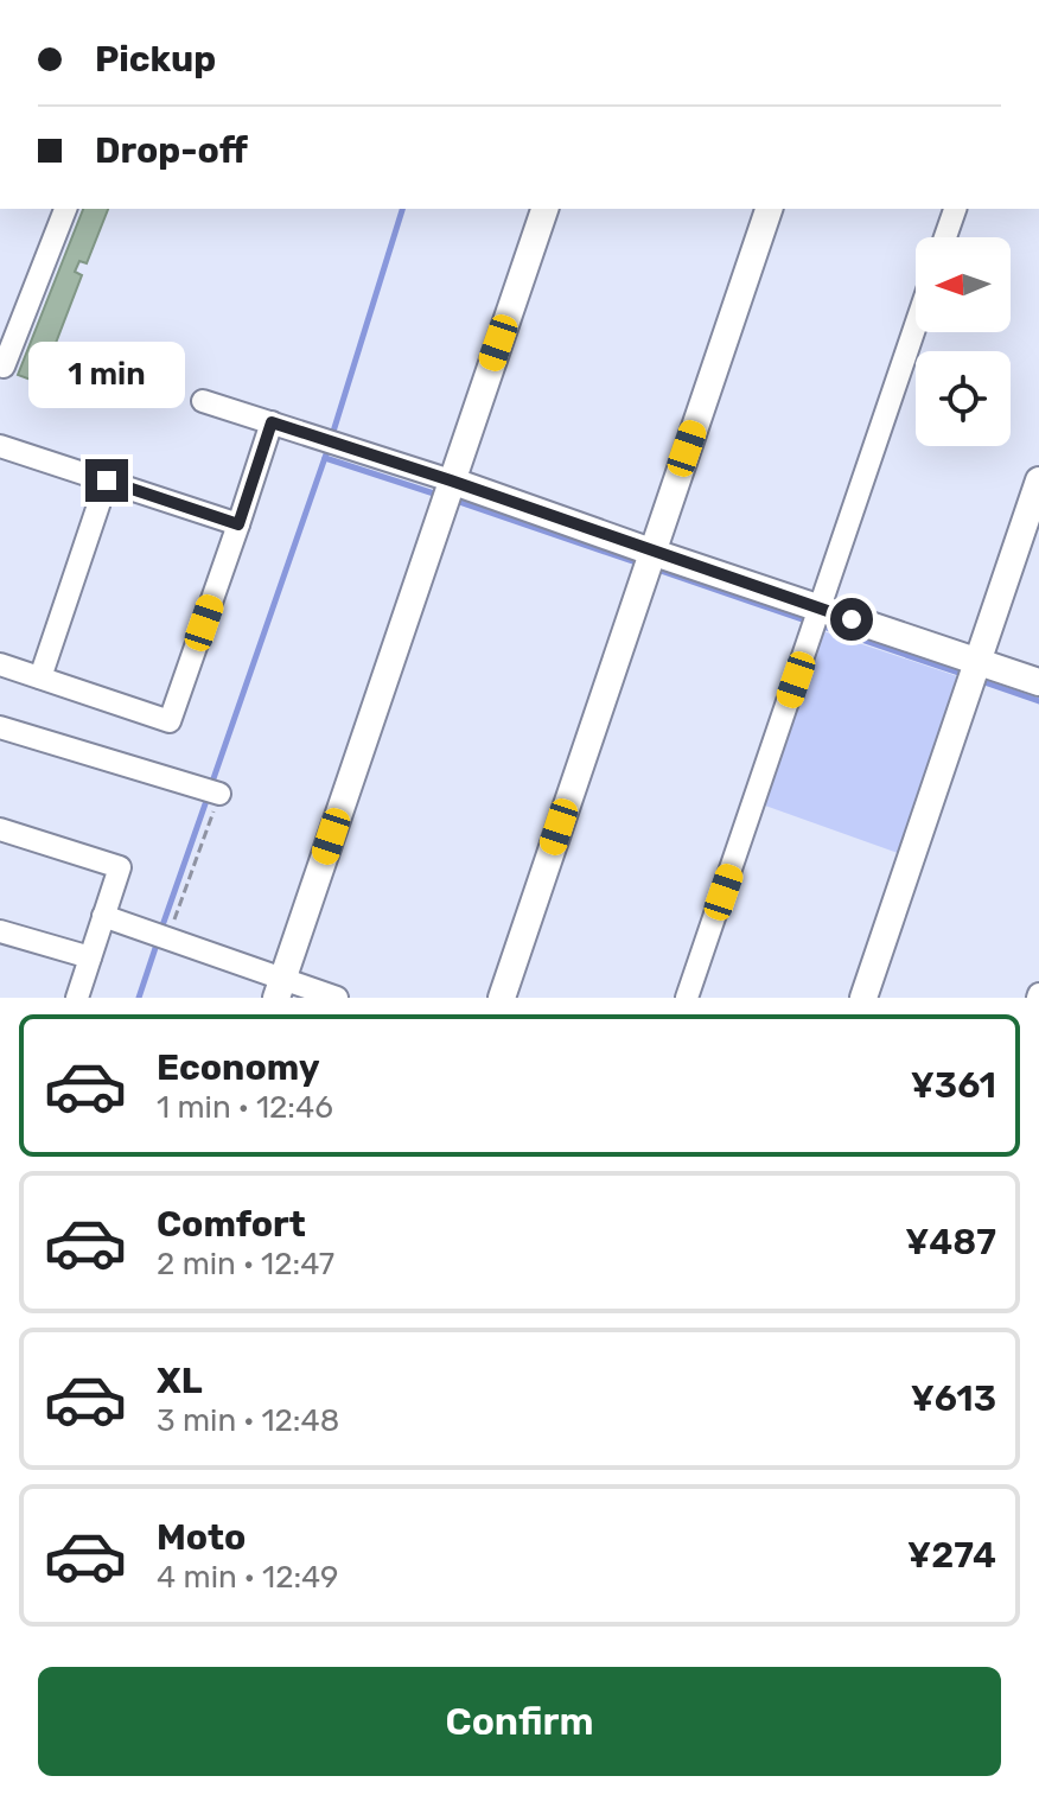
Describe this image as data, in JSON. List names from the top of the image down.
{
  "north": "left",
  "page": {
    "banner": ["Pickup", "Drop-off"],
    "bubble": "1 min",
    "list": [
      {
        "name": "Economy",
        "note": "1 min · 12:46",
        "value": "¥361"
      },
      {
        "name": "Comfort",
        "note": "2 min · 12:47",
        "value": "¥487"
      },
      {
        "name": "XL",
        "note": "3 min · 12:48",
        "value": "¥613"
      },
      {
        "name": "Moto",
        "note": "4 min · 12:49",
        "value": "¥274"
      }
    ],
    "buttons": "Confirm"
  }
}
